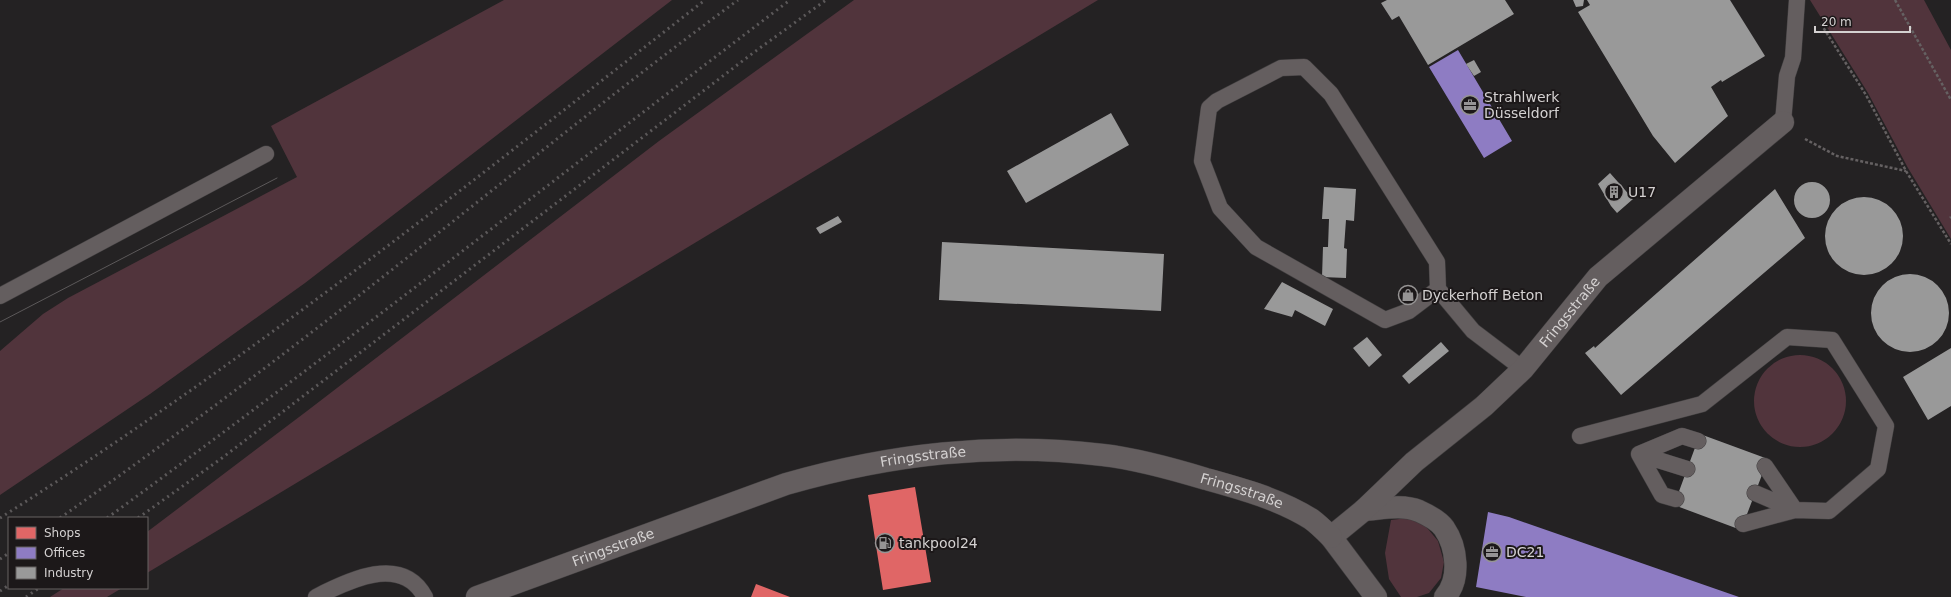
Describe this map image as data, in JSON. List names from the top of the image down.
{
  "streets": {
    "street": ["Fringsstraße"]
  },
  "places": {
    "office": ["Strahlwerk Düsseldorf", "DC21"],
    "building": ["U17"],
    "shop": ["Dyckerhoff Beton"],
    "fuel station": ["tankpool24"]
  },
  "legend": ["Shops", "Offices", "Industry"],
  "scale_bar": "20 m"
}
